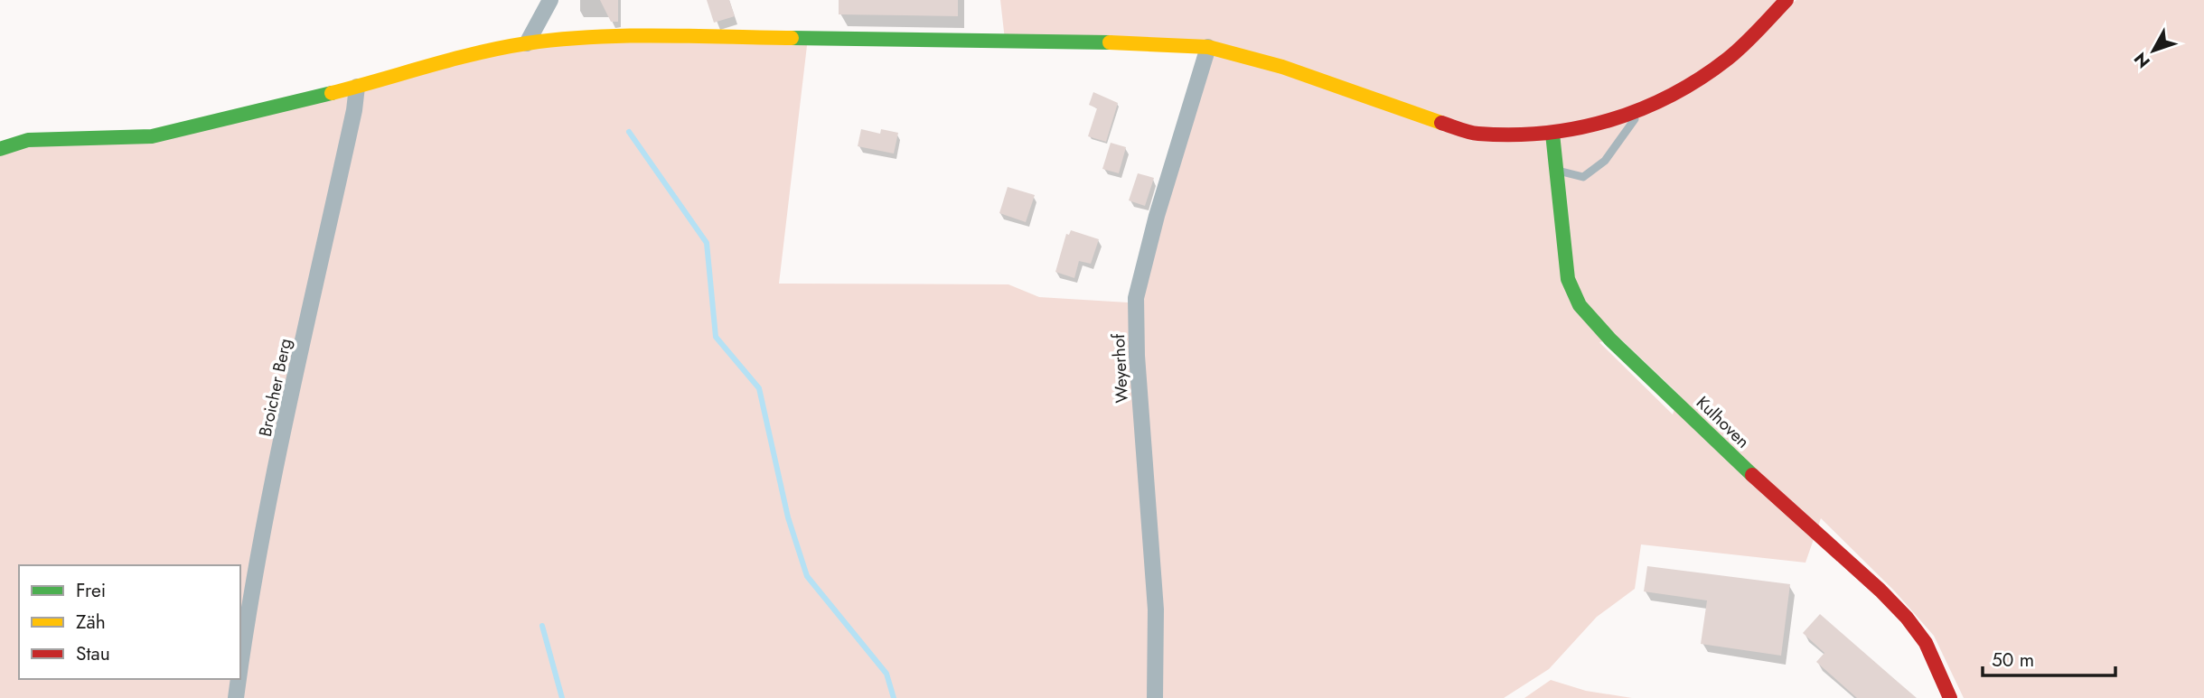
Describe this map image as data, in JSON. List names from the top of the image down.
{
  "streets": {
    "street": ["Weyerhof", "Broicher Berg", "Kulhoven"]
  },
  "legend": ["Frei", "Zäh", "Stau"],
  "scale_bar": "50 m",
  "north": "bottom left"
}
